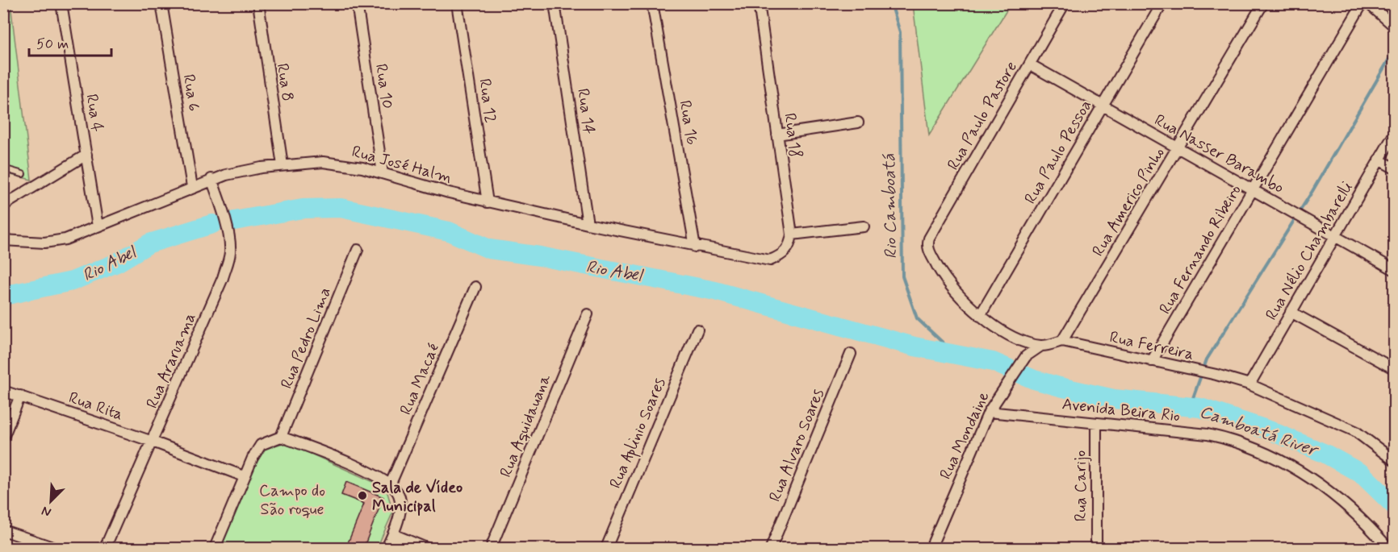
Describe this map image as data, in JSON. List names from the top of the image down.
{
  "streets": {
    "street": [
      "Rua 8",
      "Rua 10",
      "Rua 6",
      "Rua 12",
      "Rua 14",
      "Rua 4",
      "Rua Paulo Pastore",
      "Rua 16",
      "Rua 18",
      "Rua Paulo Pessoa",
      "Rua Nasser Barambo",
      "Rua José Halm",
      "Rua Americo Pinho",
      "Rua Fernando Ribeiro",
      "Rua Nélio Chambarelli",
      "Rua Pedro Lima",
      "Rua Ferreira",
      "Rua Araruama",
      "Rua Macaé",
      "Rua Rita",
      "Avenida Beira Rio",
      "Rua Aquidauana",
      "Rua Aplinio Soares",
      "Rua Mondaine",
      "Rua Alvaro Soares",
      "Rua Carijo"
    ]
  },
  "crossings": [
    ["Rua 8", "Rua José Halm"],
    ["Rua 10", "Rua José Halm"],
    ["Rua 6", "Rua José Halm"],
    ["Rua 12", "Rua José Halm"],
    ["Rua 14", "Rua José Halm"],
    ["Rua 4", "Rua José Halm"],
    ["Rua Paulo Pastore", "Rua Paulo Pessoa"],
    ["Rua Paulo Pastore", "Rua Nasser Barambo"],
    ["Rua 16", "Rua José Halm"],
    ["Rua 18", "Rua José Halm"],
    ["Rua Paulo Pessoa", "Rua Nasser Barambo"],
    ["Rua Nasser Barambo", "Rua Americo Pinho"],
    ["Rua Nasser Barambo", "Rua Fernando Ribeiro"],
    ["Rua Nasser Barambo", "Rua Nélio Chambarelli"],
    ["Rua José Halm", "Rua Araruama"],
    ["Rua Americo Pinho", "Rua Ferreira"],
    ["Rua Fernando Ribeiro", "Rua Ferreira"],
    ["Rua Nélio Chambarelli", "Rua Ferreira"],
    ["Rua Ferreira", "Rua Mondaine"],
    ["Rua Araruama", "Rua Rita"],
    ["Avenida Beira Rio", "Rua Mondaine"],
    ["Avenida Beira Rio", "Rua Carijo"]
  ],
  "water": ["Rio Camboatá", "Rio Abel", "Camboatá River"],
  "parks": ["Campo do São roque"],
  "places": ["Sala de Vídeo Municipal"],
  "scale_bar": "50 m",
  "north": "bottom left"
}
